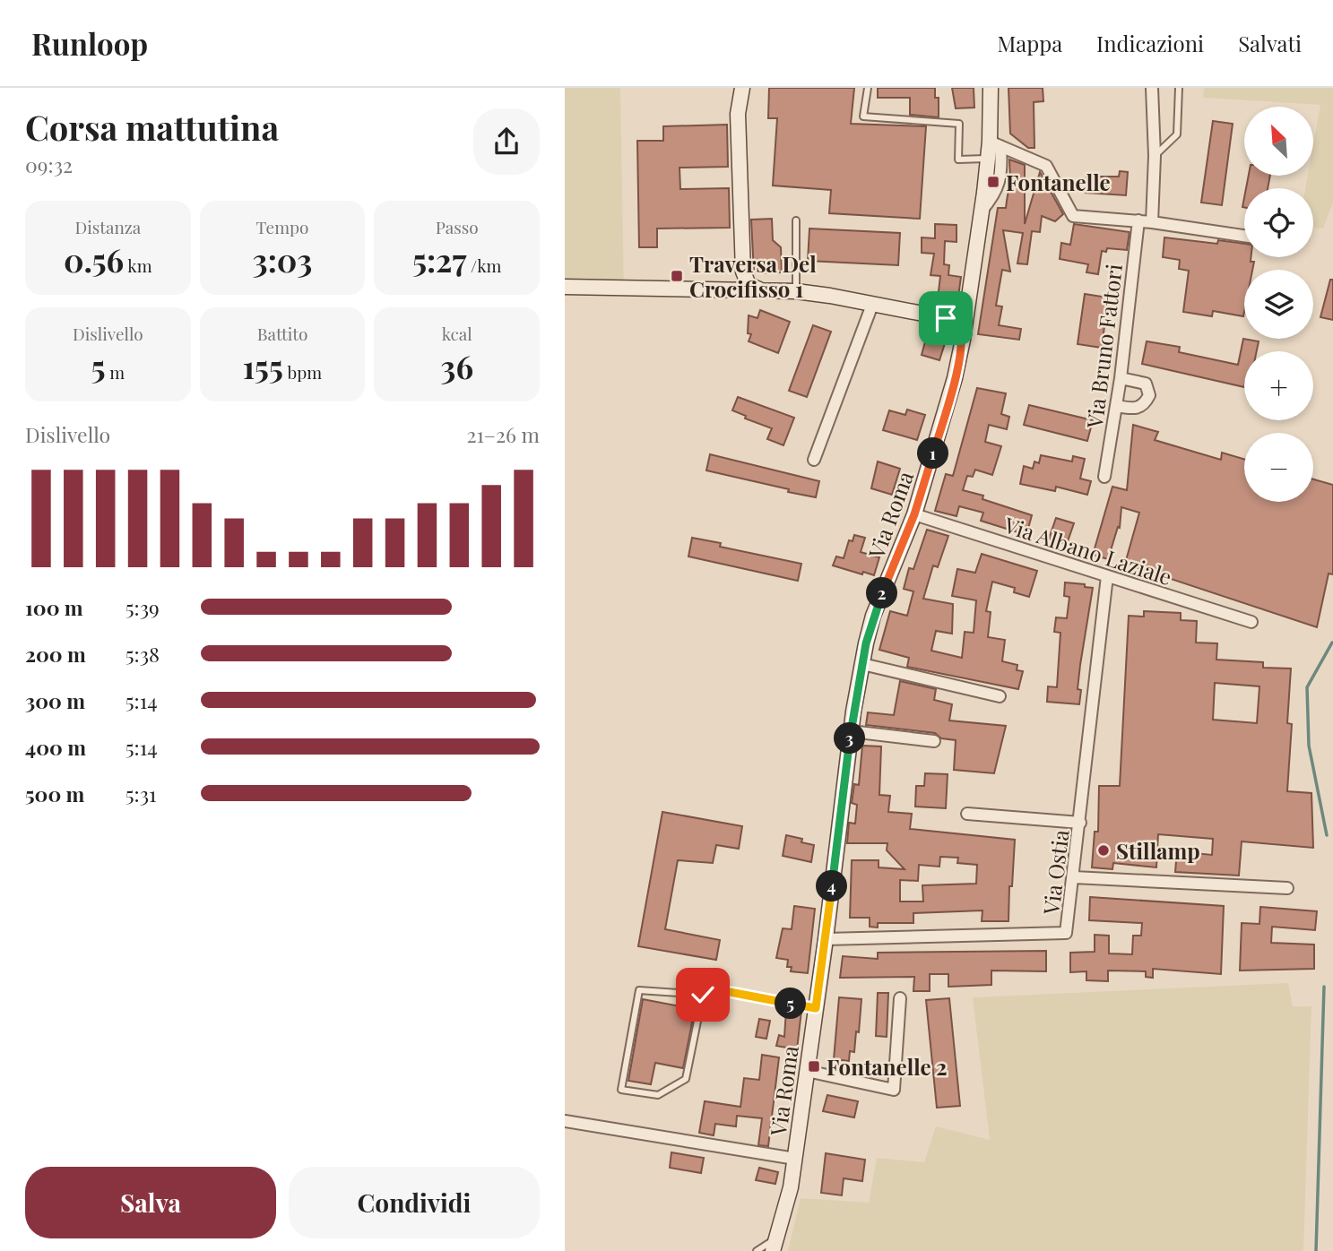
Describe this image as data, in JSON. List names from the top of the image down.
{
  "streets": {
    "main road": ["Via Roma"],
    "street": ["Via Bruno Fattori", "Via Albano Laziale", "Via Ostia"]
  },
  "crossings": [
    ["Via Roma", "Via Albano Laziale"],
    ["Via Roma", "Via Ostia"],
    ["Via Albano Laziale", "Via Ostia"]
  ],
  "places": {
    "transit": ["Fontanelle", "Traversa Del Crocifisso 1", "Fontanelle 2"],
    "other": ["Stillamp"]
  },
  "north": "top left",
  "page": {
    "header": "Runloop",
    "nav": ["Mappa", "Indicazioni", "Salvati"],
    "heading": ["Corsa mattutina", "09:32"],
    "map_buttons": ["+", "−"],
    "stats": [
      ["Distanza", "0.56 km"],
      ["Tempo", "3:03"],
      ["Passo", "5:27 /km"],
      ["Dislivello", "5 m"],
      ["Battito", "155 bpm"],
      ["kcal", "36"]
    ],
    "chart": ["Dislivello", "21–26 m"],
    "pins": [
      "1",
      "2",
      "3",
      "4",
      "5"
    ],
    "list": [
      {
        "name": "100 m",
        "note": "5:39"
      },
      {
        "name": "200 m",
        "note": "5:38"
      },
      {
        "name": "300 m",
        "note": "5:14"
      },
      {
        "name": "400 m",
        "note": "5:14"
      },
      {
        "name": "500 m",
        "note": "5:31"
      }
    ],
    "buttons": ["Salva", "Condividi"]
  }
}
